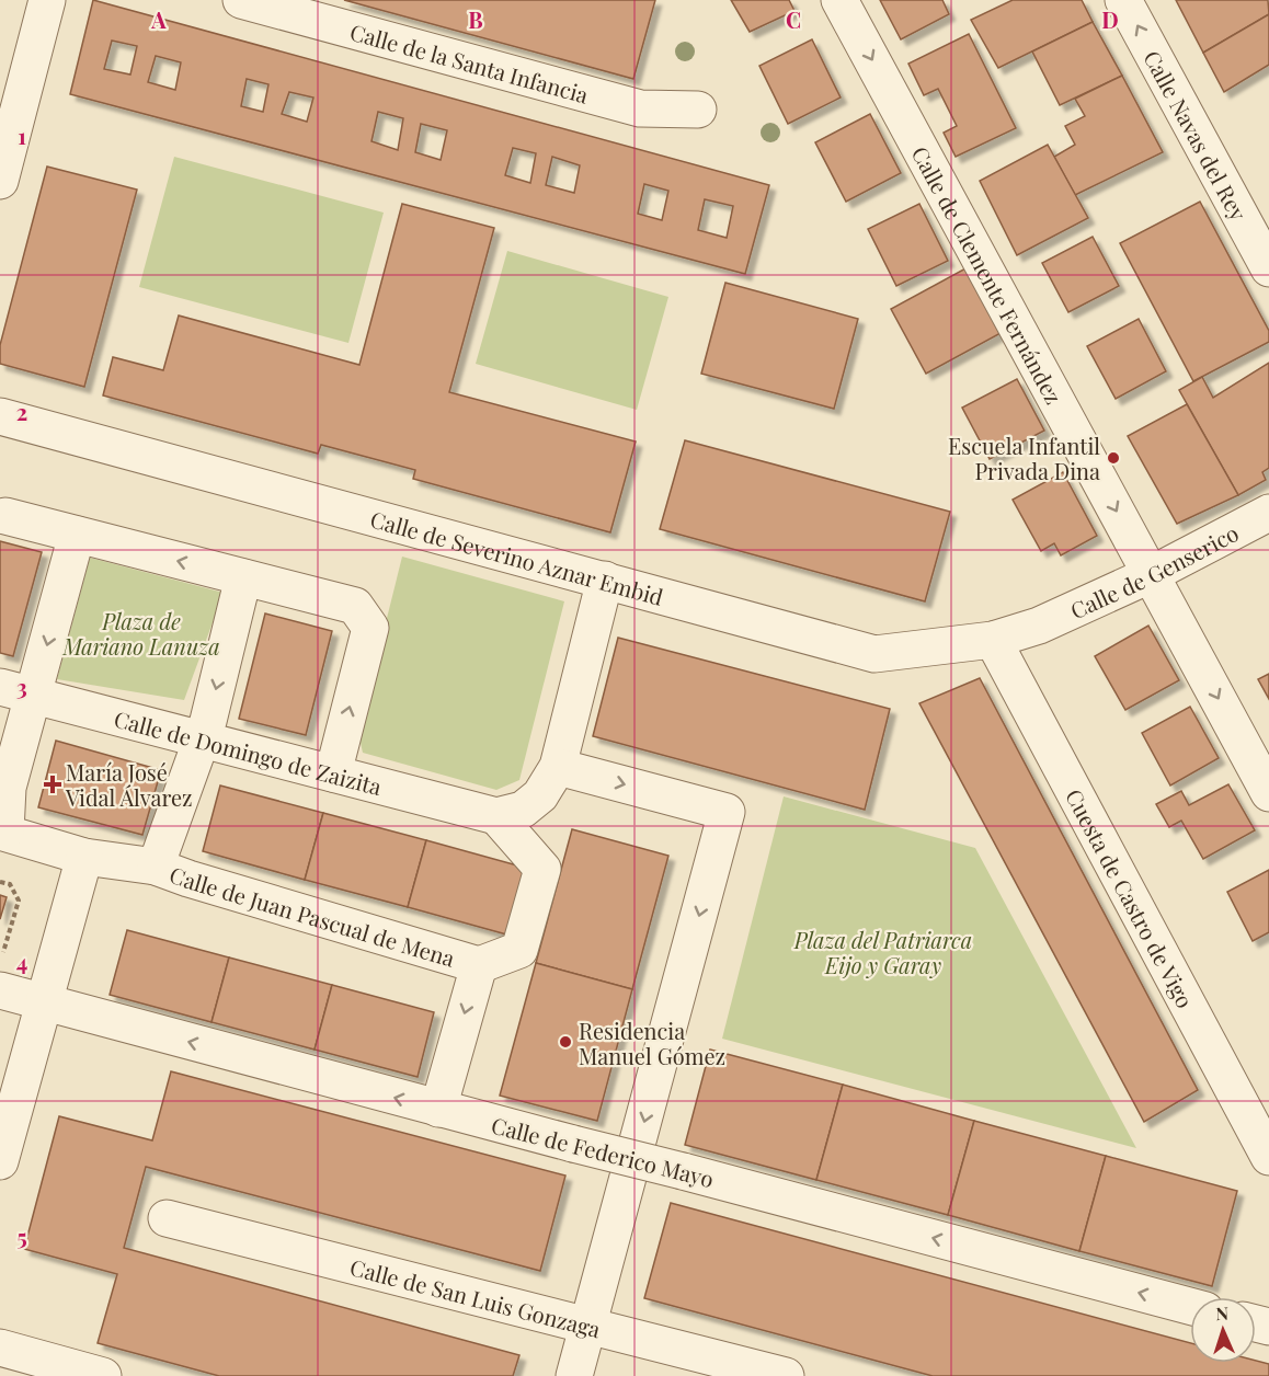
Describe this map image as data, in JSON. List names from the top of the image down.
{
  "streets": {
    "street": [
      "Calle de la Santa Infancia",
      "Calle Navas del Rey",
      "Calle de Clemente Fernández",
      "Calle de Severino Aznar Embid",
      "Calle de Genserico",
      "Calle de Domingo de Zaizita",
      "Cuesta de Castro de Vigo",
      "Calle de Juan Pascual de Mena",
      "Calle de Federico Mayo",
      "Calle de San Luis Gonzaga"
    ]
  },
  "crossings": [
    ["Calle de Clemente Fernández", "Calle de Genserico"],
    ["Calle de Severino Aznar Embid", "Calle de Genserico"],
    ["Calle de Severino Aznar Embid", "Cuesta de Castro de Vigo"],
    ["Calle de Juan Pascual de Mena", "Calle de Federico Mayo"]
  ],
  "one_way": ["Calle Navas del Rey", "Calle de Clemente Fernández", "Calle de Federico Mayo"],
  "parks": ["Plaza de Mariano Lanuza", "Plaza del Patriarca Eijo y Garay"],
  "places": {
    "other": ["Escuela Infantil Privada Dina", "Residencia Manuel Gómez"],
    "health": ["María José Vidal Álvarez"]
  },
  "north": "top",
  "grid": {
    "columns": [
      "A",
      "B",
      "C",
      "D"
    ],
    "rows": [
      "1",
      "2",
      "3",
      "4",
      "5"
    ]
  }
}
